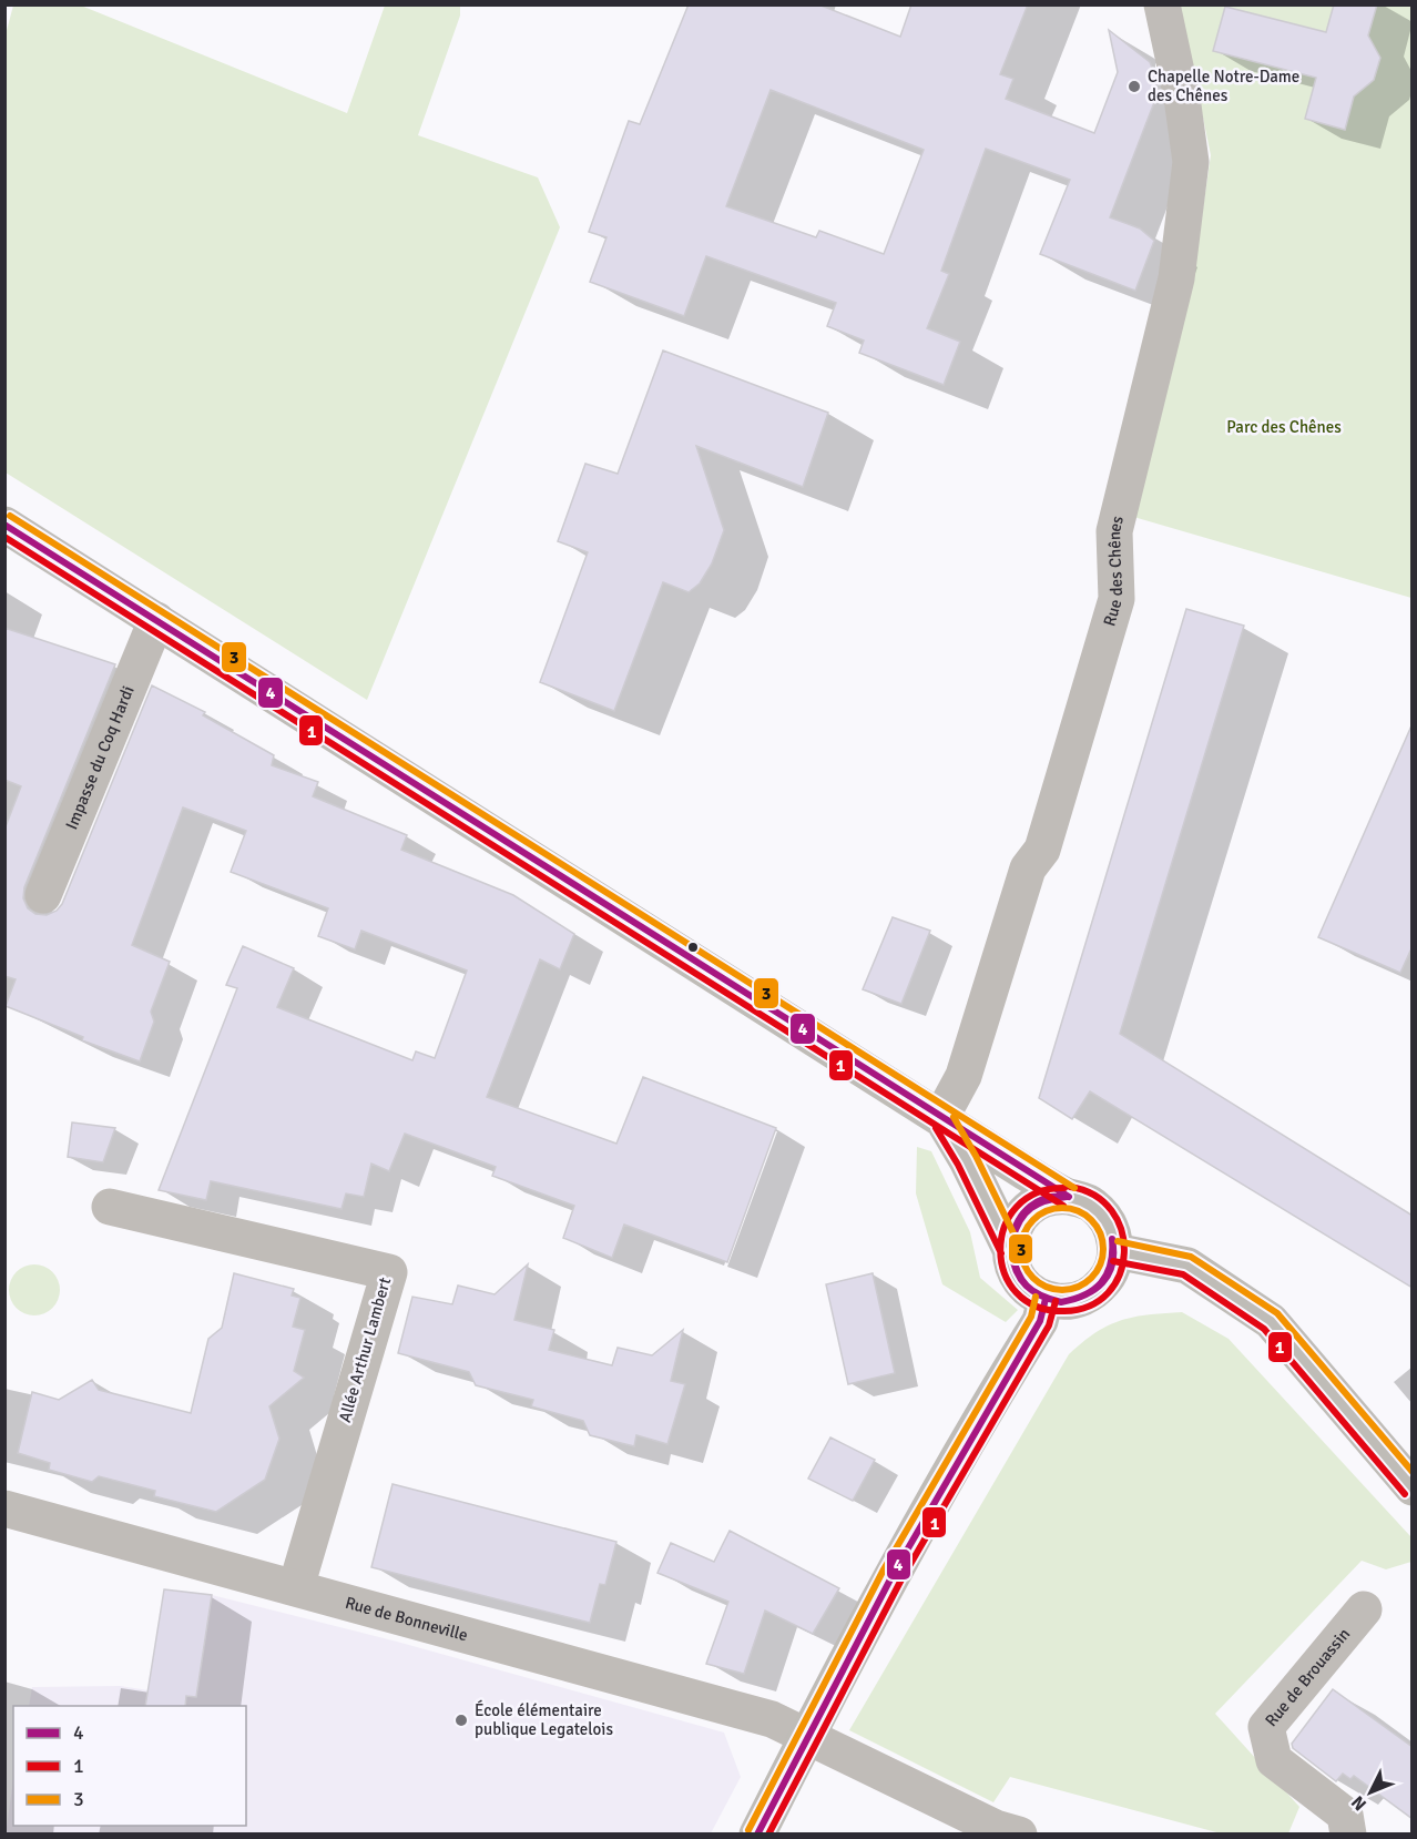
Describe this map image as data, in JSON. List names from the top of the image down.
{
  "streets": {
    "street": [
      "Rue des Chênes",
      "Impasse du Coq Hardi",
      "Allée Arthur Lambert",
      "Rue de Bonneville",
      "Rue de Brouassin"
    ]
  },
  "crossings": [
    ["Allée Arthur Lambert", "Rue de Bonneville"]
  ],
  "parks": ["Parc des Chênes"],
  "places": ["Chapelle Notre-Dame des Chênes", "École élémentaire publique Legatelois"],
  "lines": ["transit line 3", "transit line 4", "transit line 1"],
  "legend": ["4", "1", "3"],
  "north": "bottom left"
}
